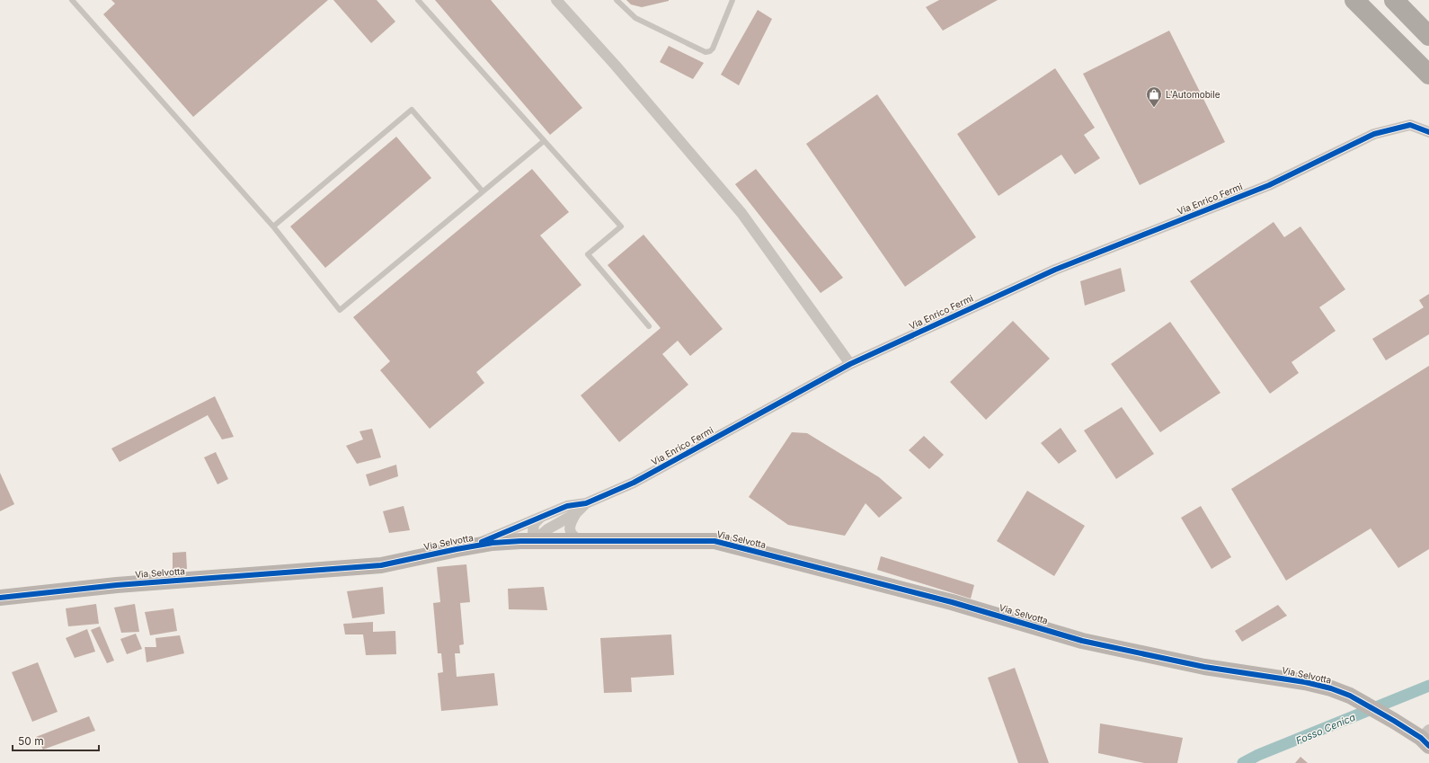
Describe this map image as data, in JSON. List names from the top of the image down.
{
  "streets": {
    "street": ["Via Enrico Fermi", "Via Selvotta"]
  },
  "crossings": [
    ["Via Enrico Fermi", "Via Selvotta"]
  ],
  "water": ["Fosso Cenica"],
  "places": {
    "shop": ["L'Automobile"]
  },
  "scale_bar": "50 m"
}
